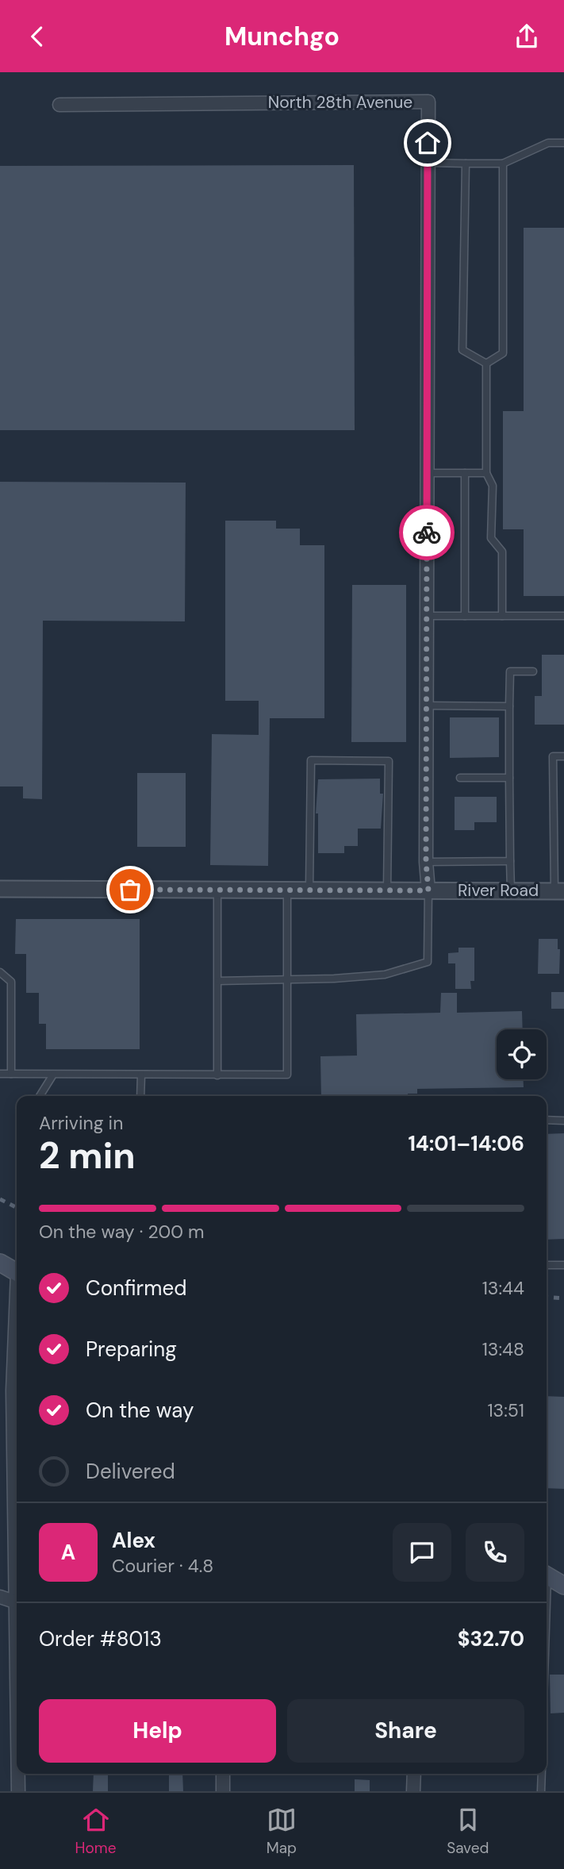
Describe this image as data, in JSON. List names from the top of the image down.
{
  "streets": {
    "street": ["North 28th Avenue", "River Road"]
  },
  "crossings": [
    ["North 28th Avenue", "River Road"]
  ],
  "page": {
    "header": "Munchgo",
    "heading": ["2 min", "Arriving in", "14:01–14:06"],
    "panel": [
      "Alex",
      "Courier · 4.8",
      "Order #8013",
      "$32.70"
    ],
    "bar": "On the way · 200 m",
    "list": [
      ["Confirmed", "13:44"],
      ["Preparing", "13:48"],
      ["On the way", "13:51"],
      "Delivered"
    ],
    "round": "A",
    "buttons": ["Help", "Share"],
    "tabs": ["Home", "Map", "Saved"]
  }
}
